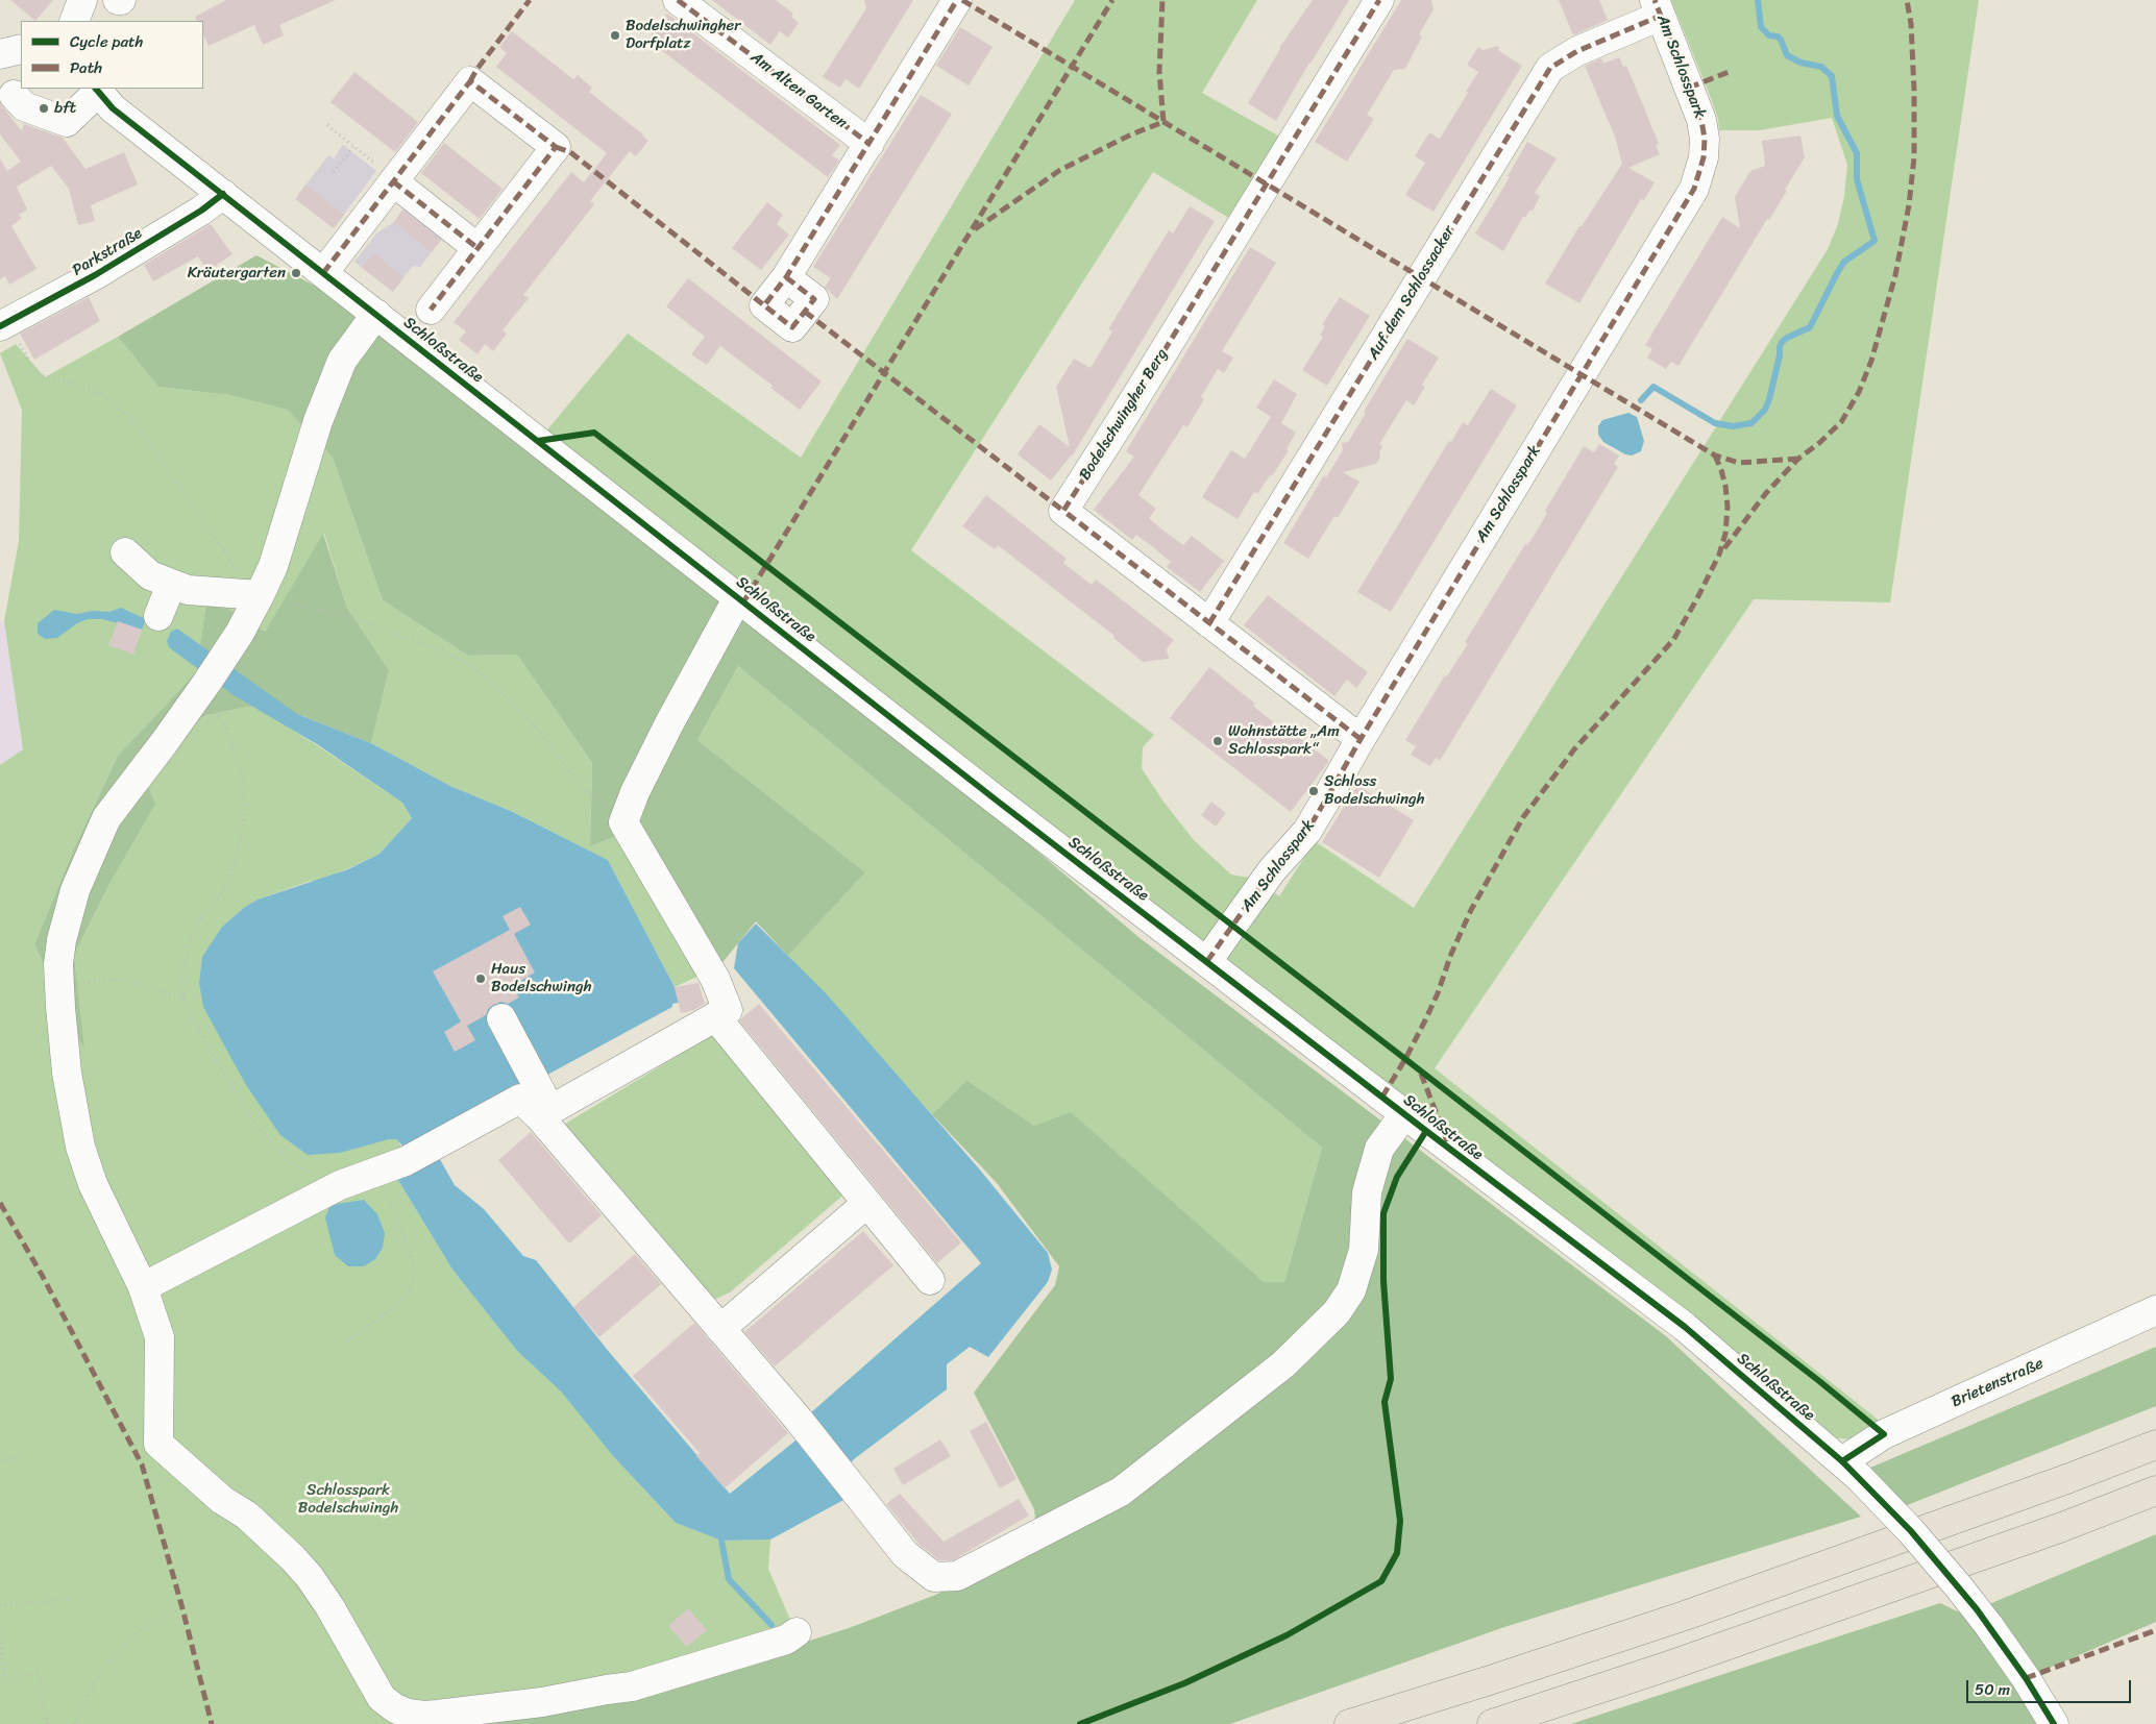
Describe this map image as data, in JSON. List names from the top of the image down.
{
  "streets": {
    "street": [
      "Am Schlosspark",
      "Am Alten Garten",
      "Parkstraße",
      "Auf dem Schlossacker",
      "Schloßstraße",
      "Bodelschwingher Berg",
      "Brietenstraße"
    ]
  },
  "crossings": [
    ["Am Schlosspark", "Auf dem Schlossacker"],
    ["Am Schlosspark", "Schloßstraße"],
    ["Am Schlosspark", "Bodelschwingher Berg"],
    ["Parkstraße", "Schloßstraße"],
    ["Auf dem Schlossacker", "Bodelschwingher Berg"],
    ["Schloßstraße", "Brietenstraße"]
  ],
  "parks": ["Schlosspark Bodelschwingh"],
  "places": [
    "Bodelschwingher Dorfplatz",
    "bft",
    "Kräutergarten",
    "Wohnstätte „Am Schlosspark“",
    "Schloss Bodelschwingh",
    "Haus Bodelschwingh"
  ],
  "legend": ["Cycle path", "Path"],
  "scale_bar": "50 m"
}
